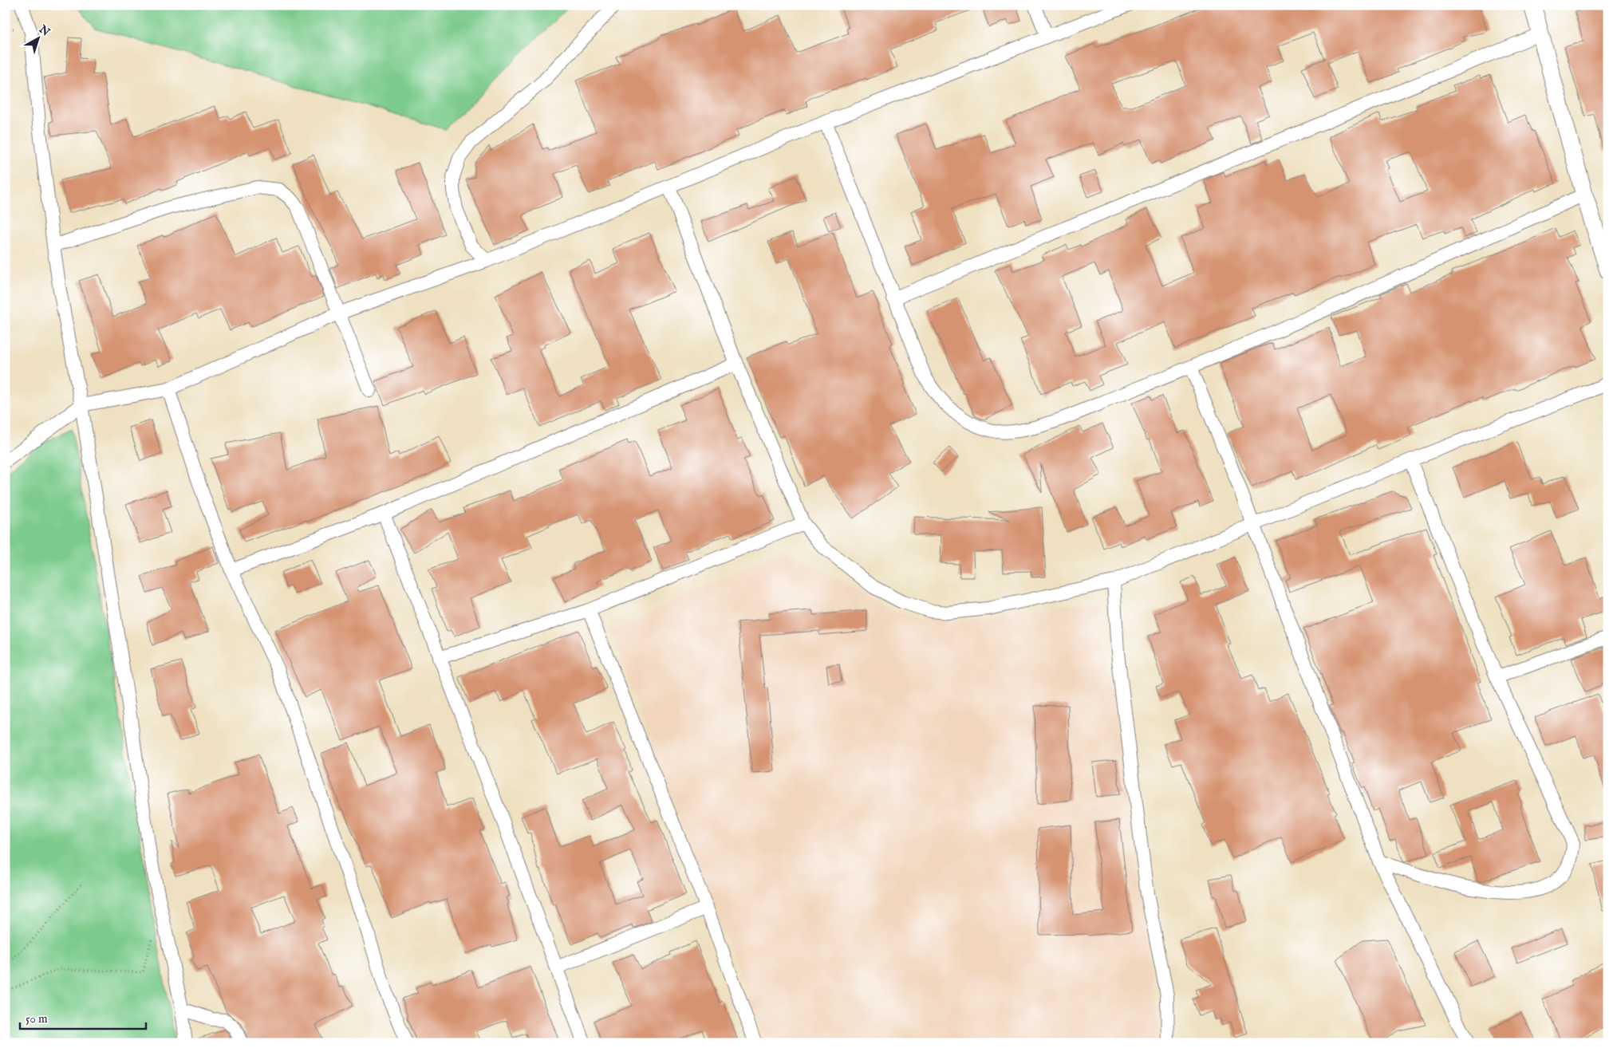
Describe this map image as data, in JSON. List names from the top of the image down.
{
  "scale_bar": "50 m",
  "north": "top right"
}
